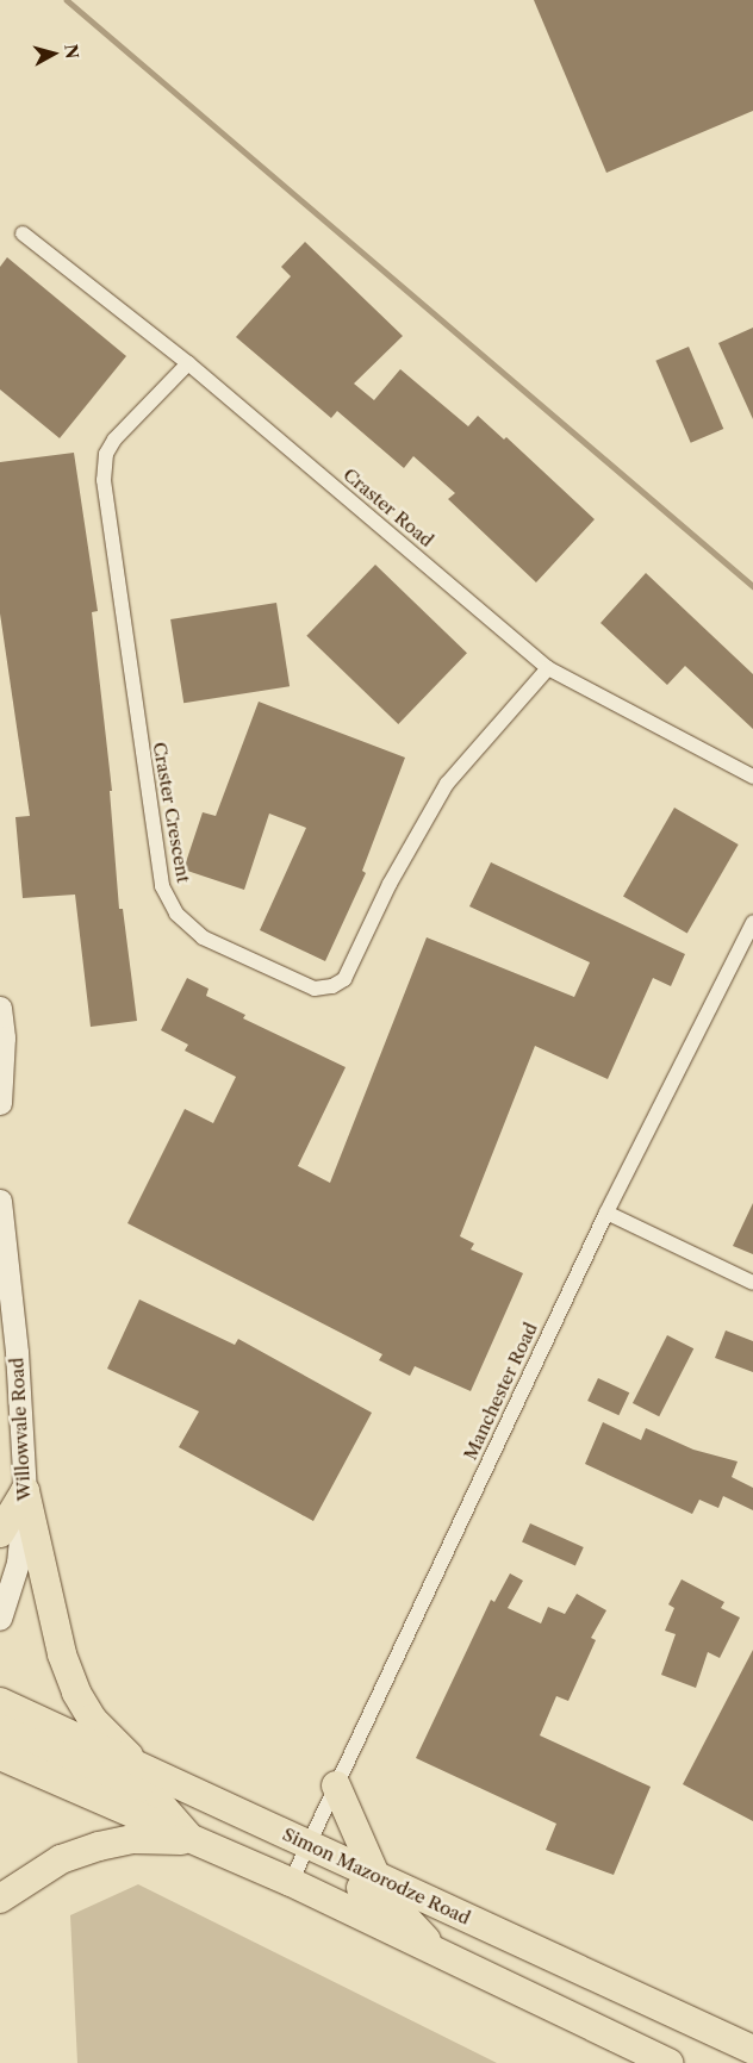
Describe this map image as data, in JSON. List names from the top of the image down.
{
  "streets": {
    "highway": ["Simon Mazorodze Road"],
    "main road": ["Willowvale Road"],
    "street": ["Craster Road", "Craster Crescent", "Manchester Road"]
  },
  "crossings": [
    ["Craster Road", "Craster Crescent"],
    ["Manchester Road", "Simon Mazorodze Road"]
  ],
  "north": "right"
}
